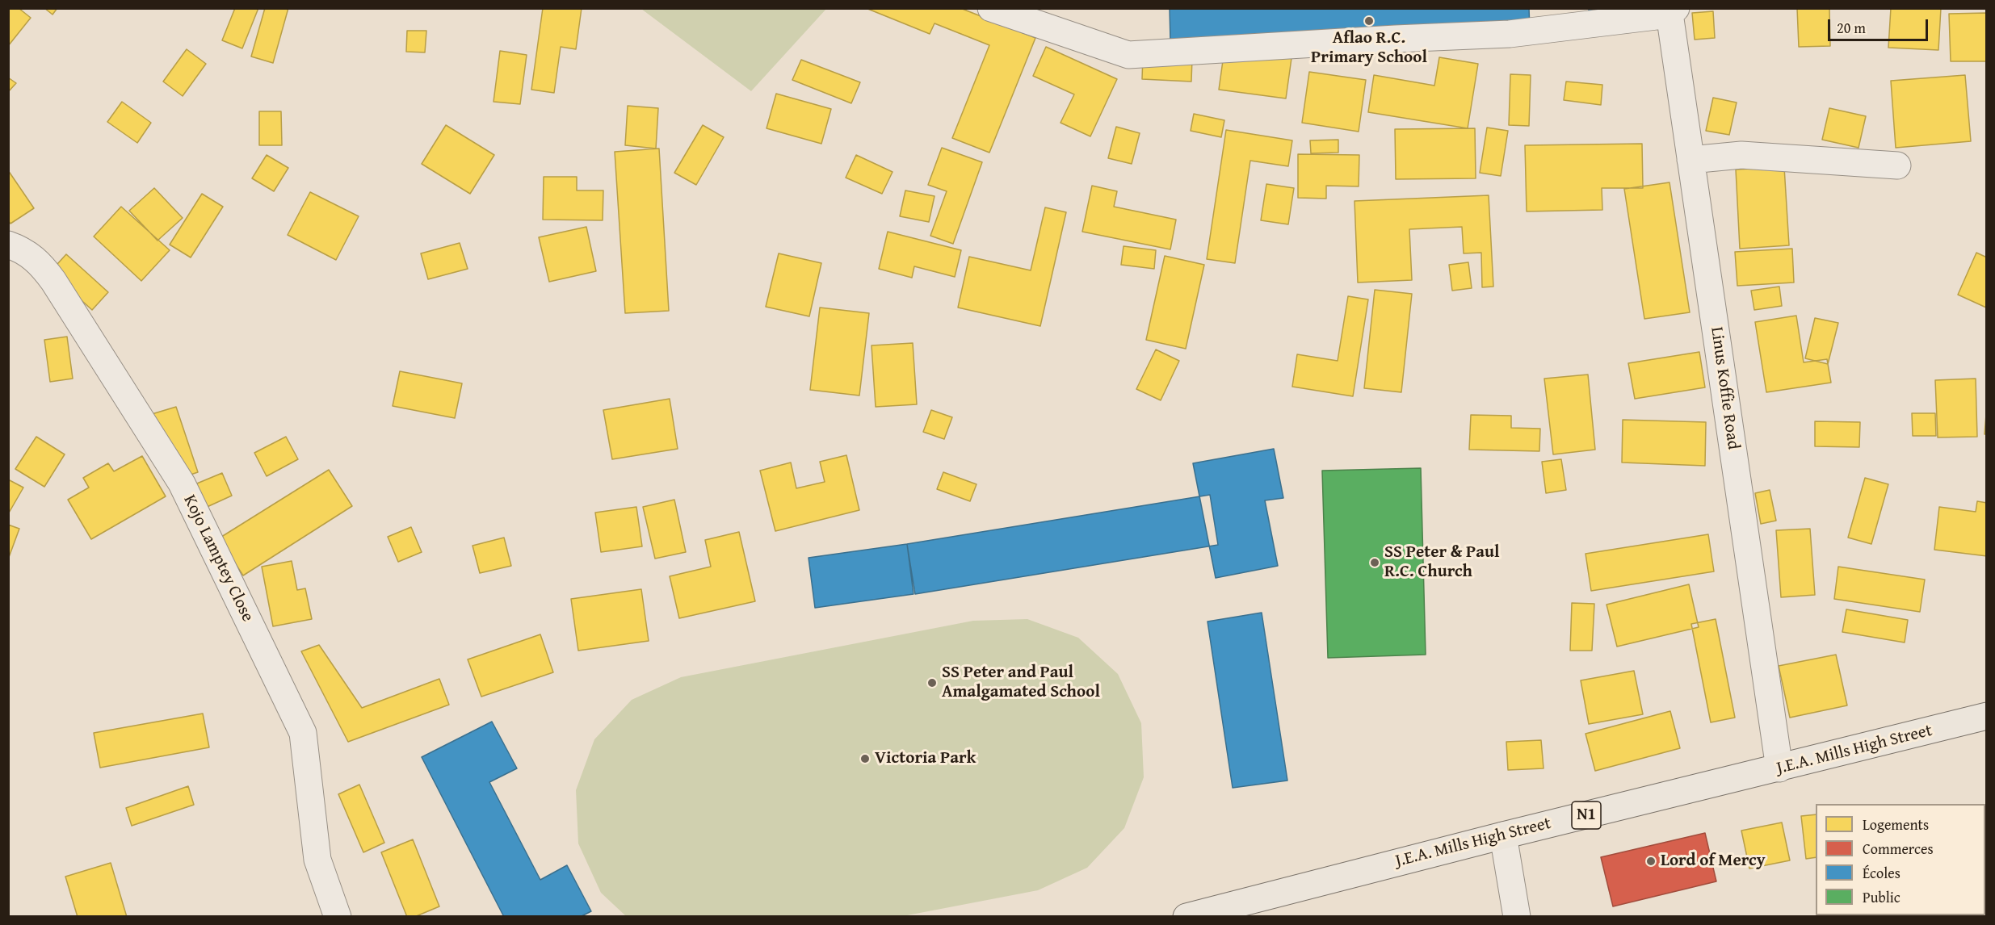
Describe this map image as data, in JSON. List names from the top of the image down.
{
  "streets": {
    "highway": ["J.E.A. Mills High Street", "N1"],
    "street": ["Linus Koffie Road", "Kojo Lamptey Close"]
  },
  "crossings": [
    ["Linus Koffie Road", "J.E.A. Mills High Street"]
  ],
  "places": [
    "Aflao R.C. Primary School",
    "SS Peter & Paul R.C. Church",
    "SS Peter and Paul Amalgamated School",
    "Victoria Park",
    "Lord of Mercy"
  ],
  "legend": [
    "Logements",
    "Commerces",
    "Écoles",
    "Public"
  ],
  "scale_bar": "20 m"
}
